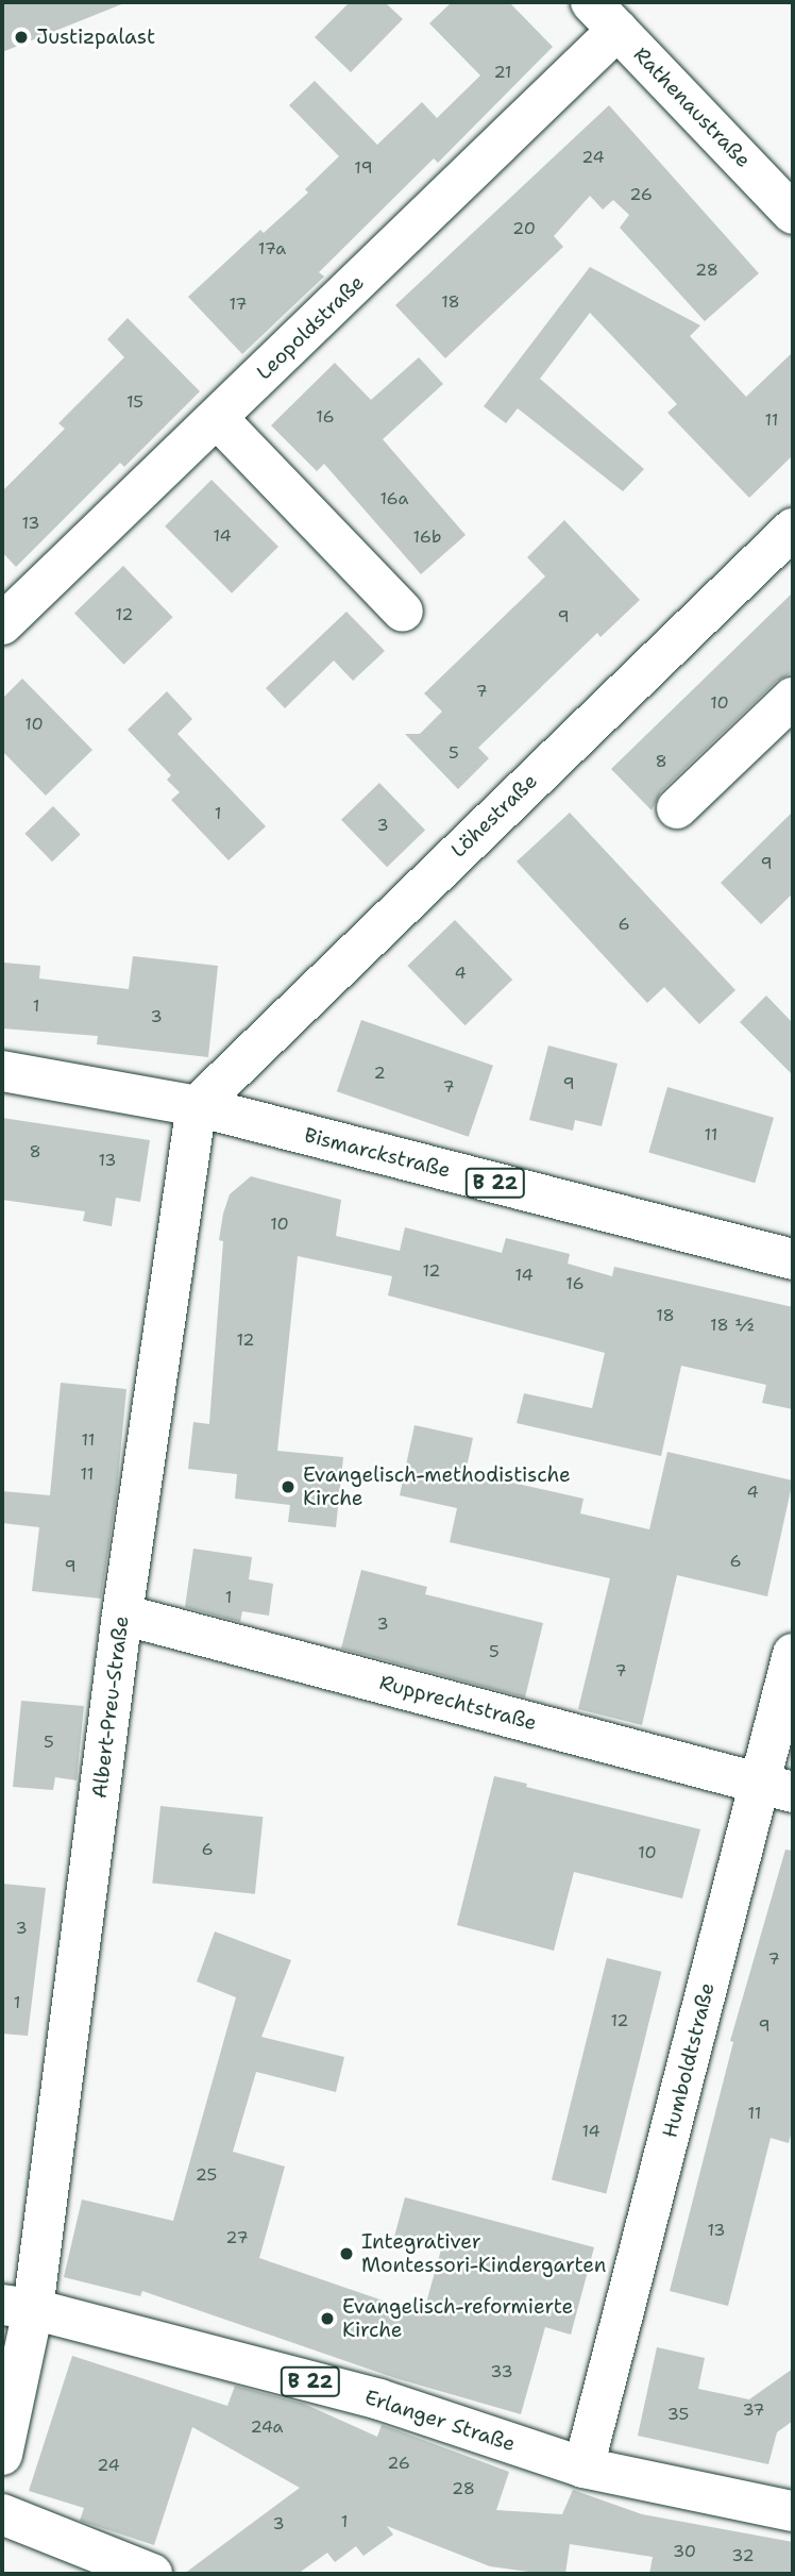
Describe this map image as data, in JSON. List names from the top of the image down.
{
  "streets": {
    "street": [
      "Rathenaustraße",
      "Leopoldstraße",
      "Löhestraße",
      "Bismarckstraße",
      "B 22",
      "Rupprechtstraße",
      "Albert-Preu-Straße",
      "Humboldtstraße",
      "Erlanger Straße"
    ]
  },
  "crossings": [
    ["Rathenaustraße", "Leopoldstraße"],
    ["Löhestraße", "Bismarckstraße"],
    ["Löhestraße", "Albert-Preu-Straße"],
    ["Bismarckstraße", "Albert-Preu-Straße"],
    ["Rupprechtstraße", "Albert-Preu-Straße"],
    ["Rupprechtstraße", "Humboldtstraße"],
    ["Albert-Preu-Straße", "Erlanger Straße"],
    ["Humboldtstraße", "Erlanger Straße"]
  ],
  "places": [
    "Justizpalast",
    "Evangelisch-methodistische Kirche",
    "Integrativer Montessori-Kindergarten",
    "Evangelisch-reformierte Kirche"
  ],
  "house_numbers": [
    "21",
    "24",
    "19",
    "26",
    "20",
    "17a",
    "28",
    "18",
    "17",
    "15",
    "16",
    "11",
    "16a",
    "13",
    "14",
    "16b",
    "12",
    "9",
    "7",
    "10",
    "10",
    "5",
    "8",
    "1",
    "3",
    "9",
    "6",
    "4",
    "1",
    "3",
    "2",
    "9",
    "7",
    "11",
    "8",
    "13",
    "10",
    "12",
    "14",
    "16",
    "18",
    "18 ½",
    "12",
    "11",
    "11",
    "4",
    "6",
    "9",
    "1",
    "3",
    "5",
    "7",
    "5",
    "6",
    "10",
    "3",
    "7",
    "1",
    "12",
    "9",
    "11",
    "14",
    "25",
    "13",
    "27",
    "33",
    "37",
    "35",
    "24a",
    "26",
    "24",
    "28",
    "1",
    "3",
    "30",
    "32"
  ]
}
